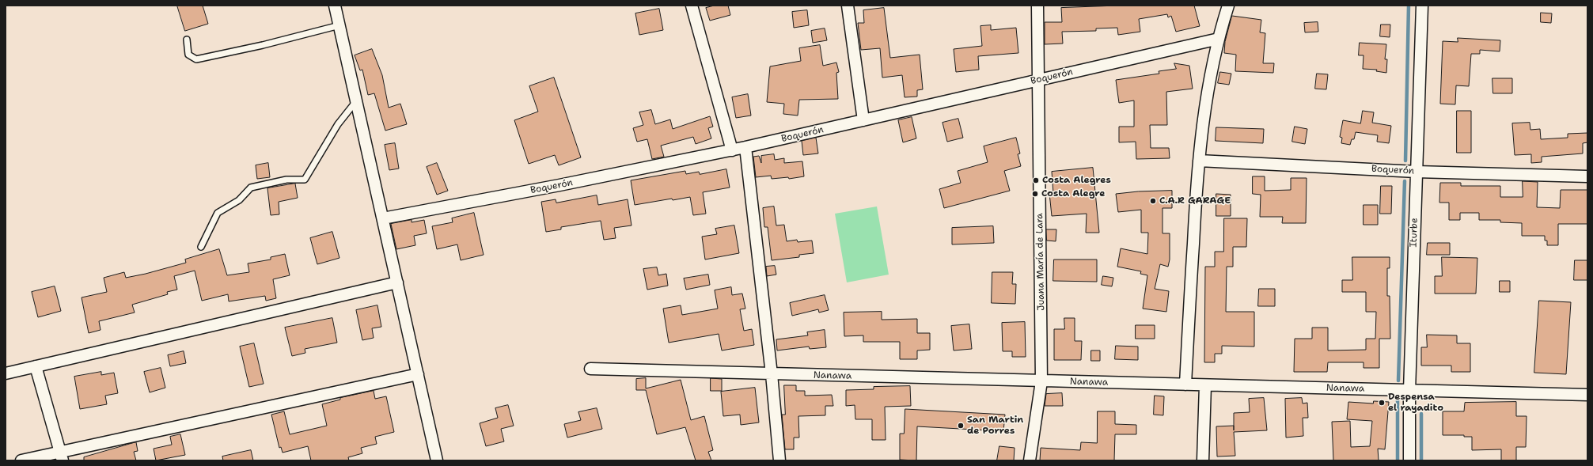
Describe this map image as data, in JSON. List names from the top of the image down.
{
  "streets": {
    "street": [
      "Boquerón",
      "Iturbe",
      "Juana María de Lara",
      "Nanawa"
    ]
  },
  "crossings": [
    ["Boquerón", "Iturbe"],
    ["Boquerón", "Juana María de Lara"],
    ["Iturbe", "Nanawa"],
    ["Juana María de Lara", "Nanawa"]
  ],
  "places": [
    "Costa Alegres",
    "Costa Alegre",
    "C.A.R GARAGE",
    "Despensa el rayadito",
    "San Martin de Porres"
  ]
}
